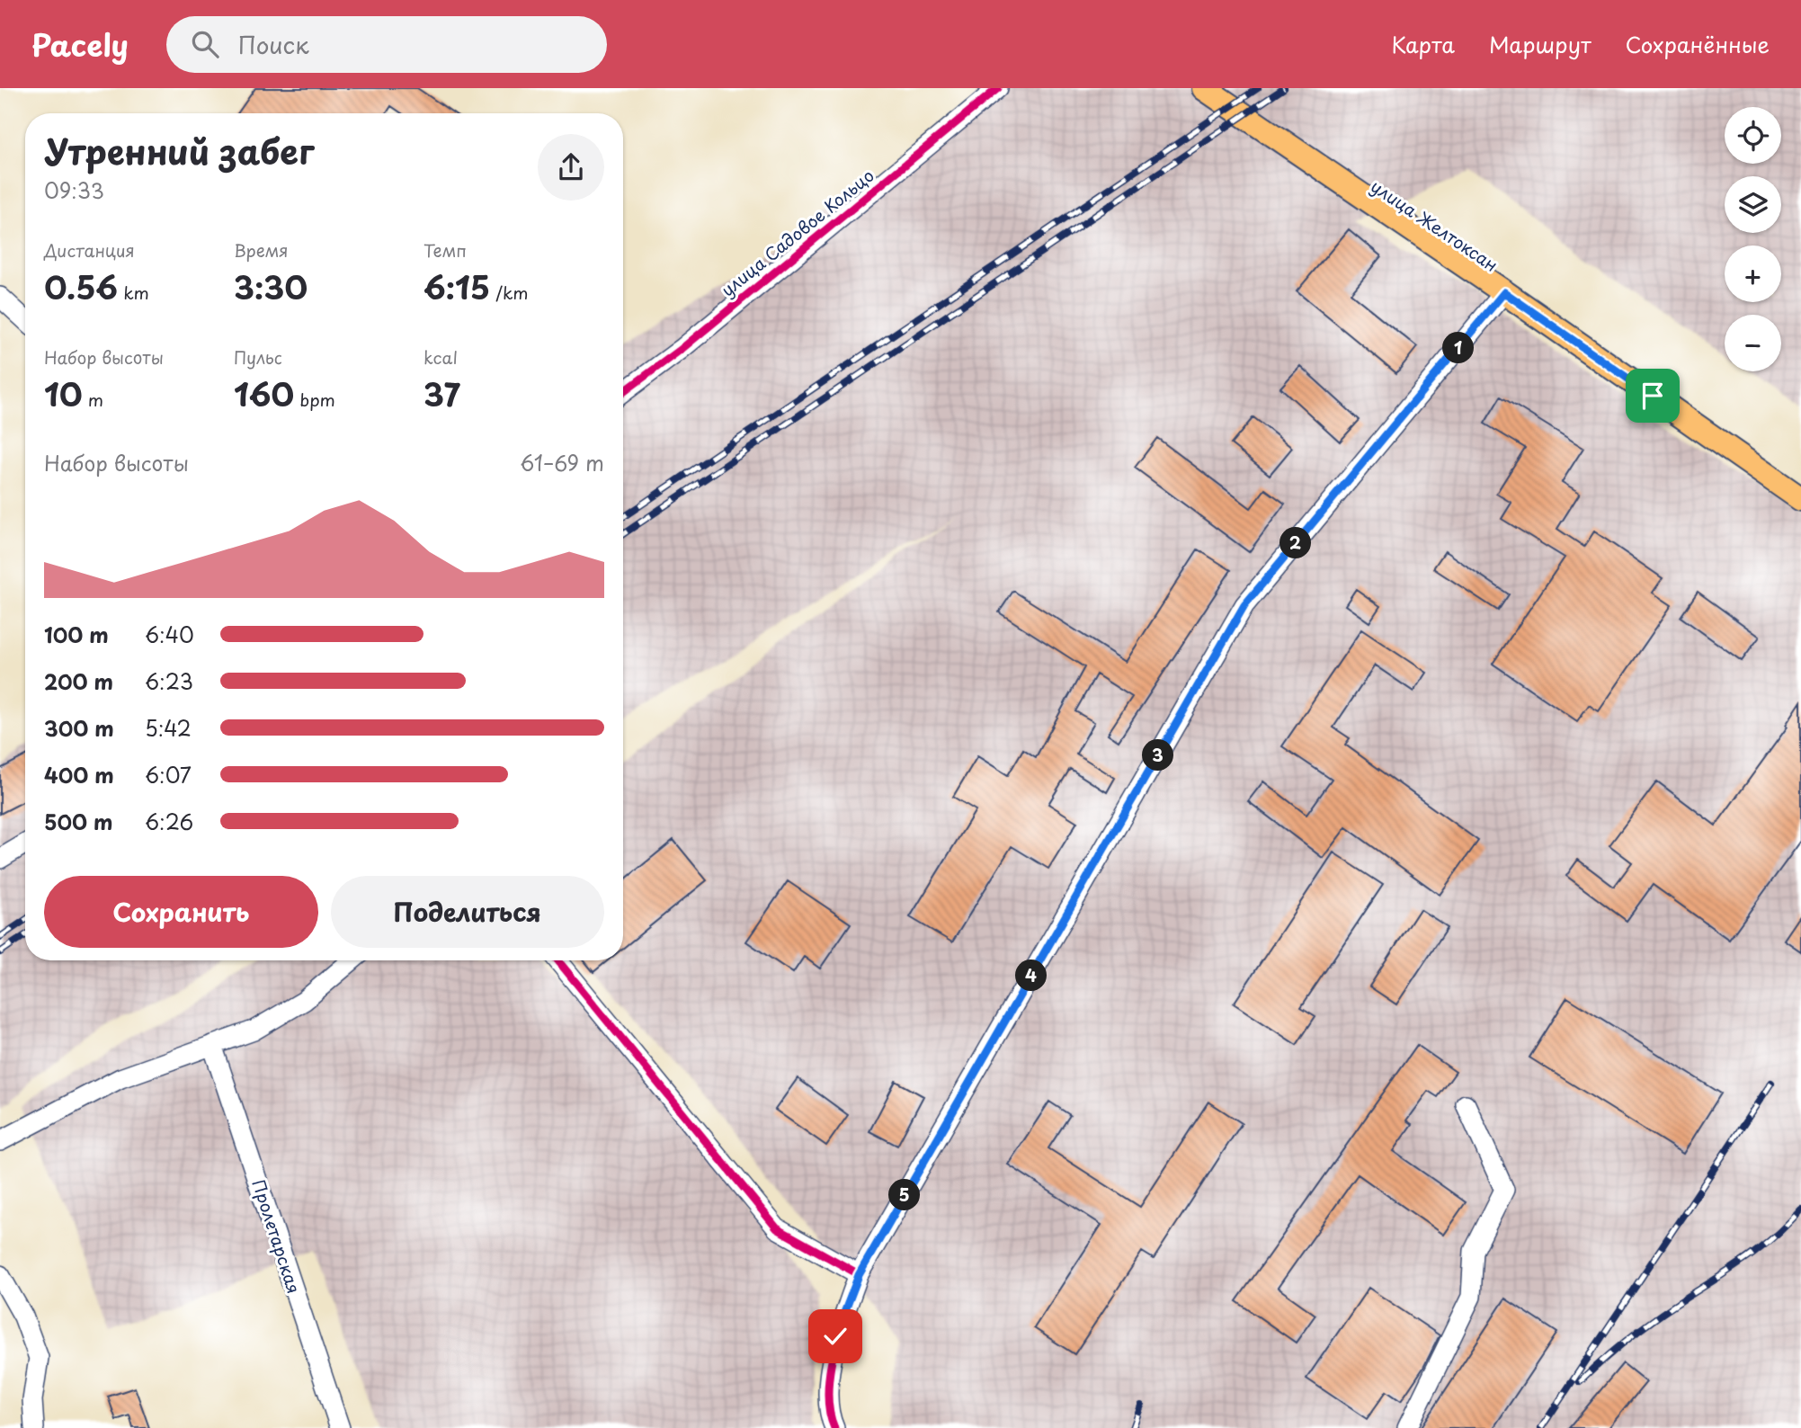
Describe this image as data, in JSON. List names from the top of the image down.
{
  "streets": {
    "main road": ["улица Желтоксан"],
    "street": ["улица Садовое Кольцо", "Пролетарская"]
  },
  "page": {
    "header": "Pacely",
    "search": "Поиск",
    "nav": ["Карта", "Маршрут", "Сохранённые"],
    "map_buttons": ["+", "−"],
    "heading": ["Утренний забег", "09:33"],
    "stats": [
      ["Дистанция", "0.56 km"],
      ["Время", "3:30"],
      ["Темп", "6:15 /km"],
      ["Набор высоты", "10 m"],
      ["Пульс", "160 bpm"],
      ["kcal", "37"]
    ],
    "pins": [
      "1",
      "2",
      "3",
      "4",
      "5"
    ],
    "chart": ["Набор высоты", "61–69 m"],
    "list": [
      {
        "name": "100 m",
        "note": "6:40"
      },
      {
        "name": "200 m",
        "note": "6:23"
      },
      {
        "name": "300 m",
        "note": "5:42"
      },
      {
        "name": "400 m",
        "note": "6:07"
      },
      {
        "name": "500 m",
        "note": "6:26"
      }
    ],
    "buttons": ["Сохранить", "Поделиться"]
  }
}
